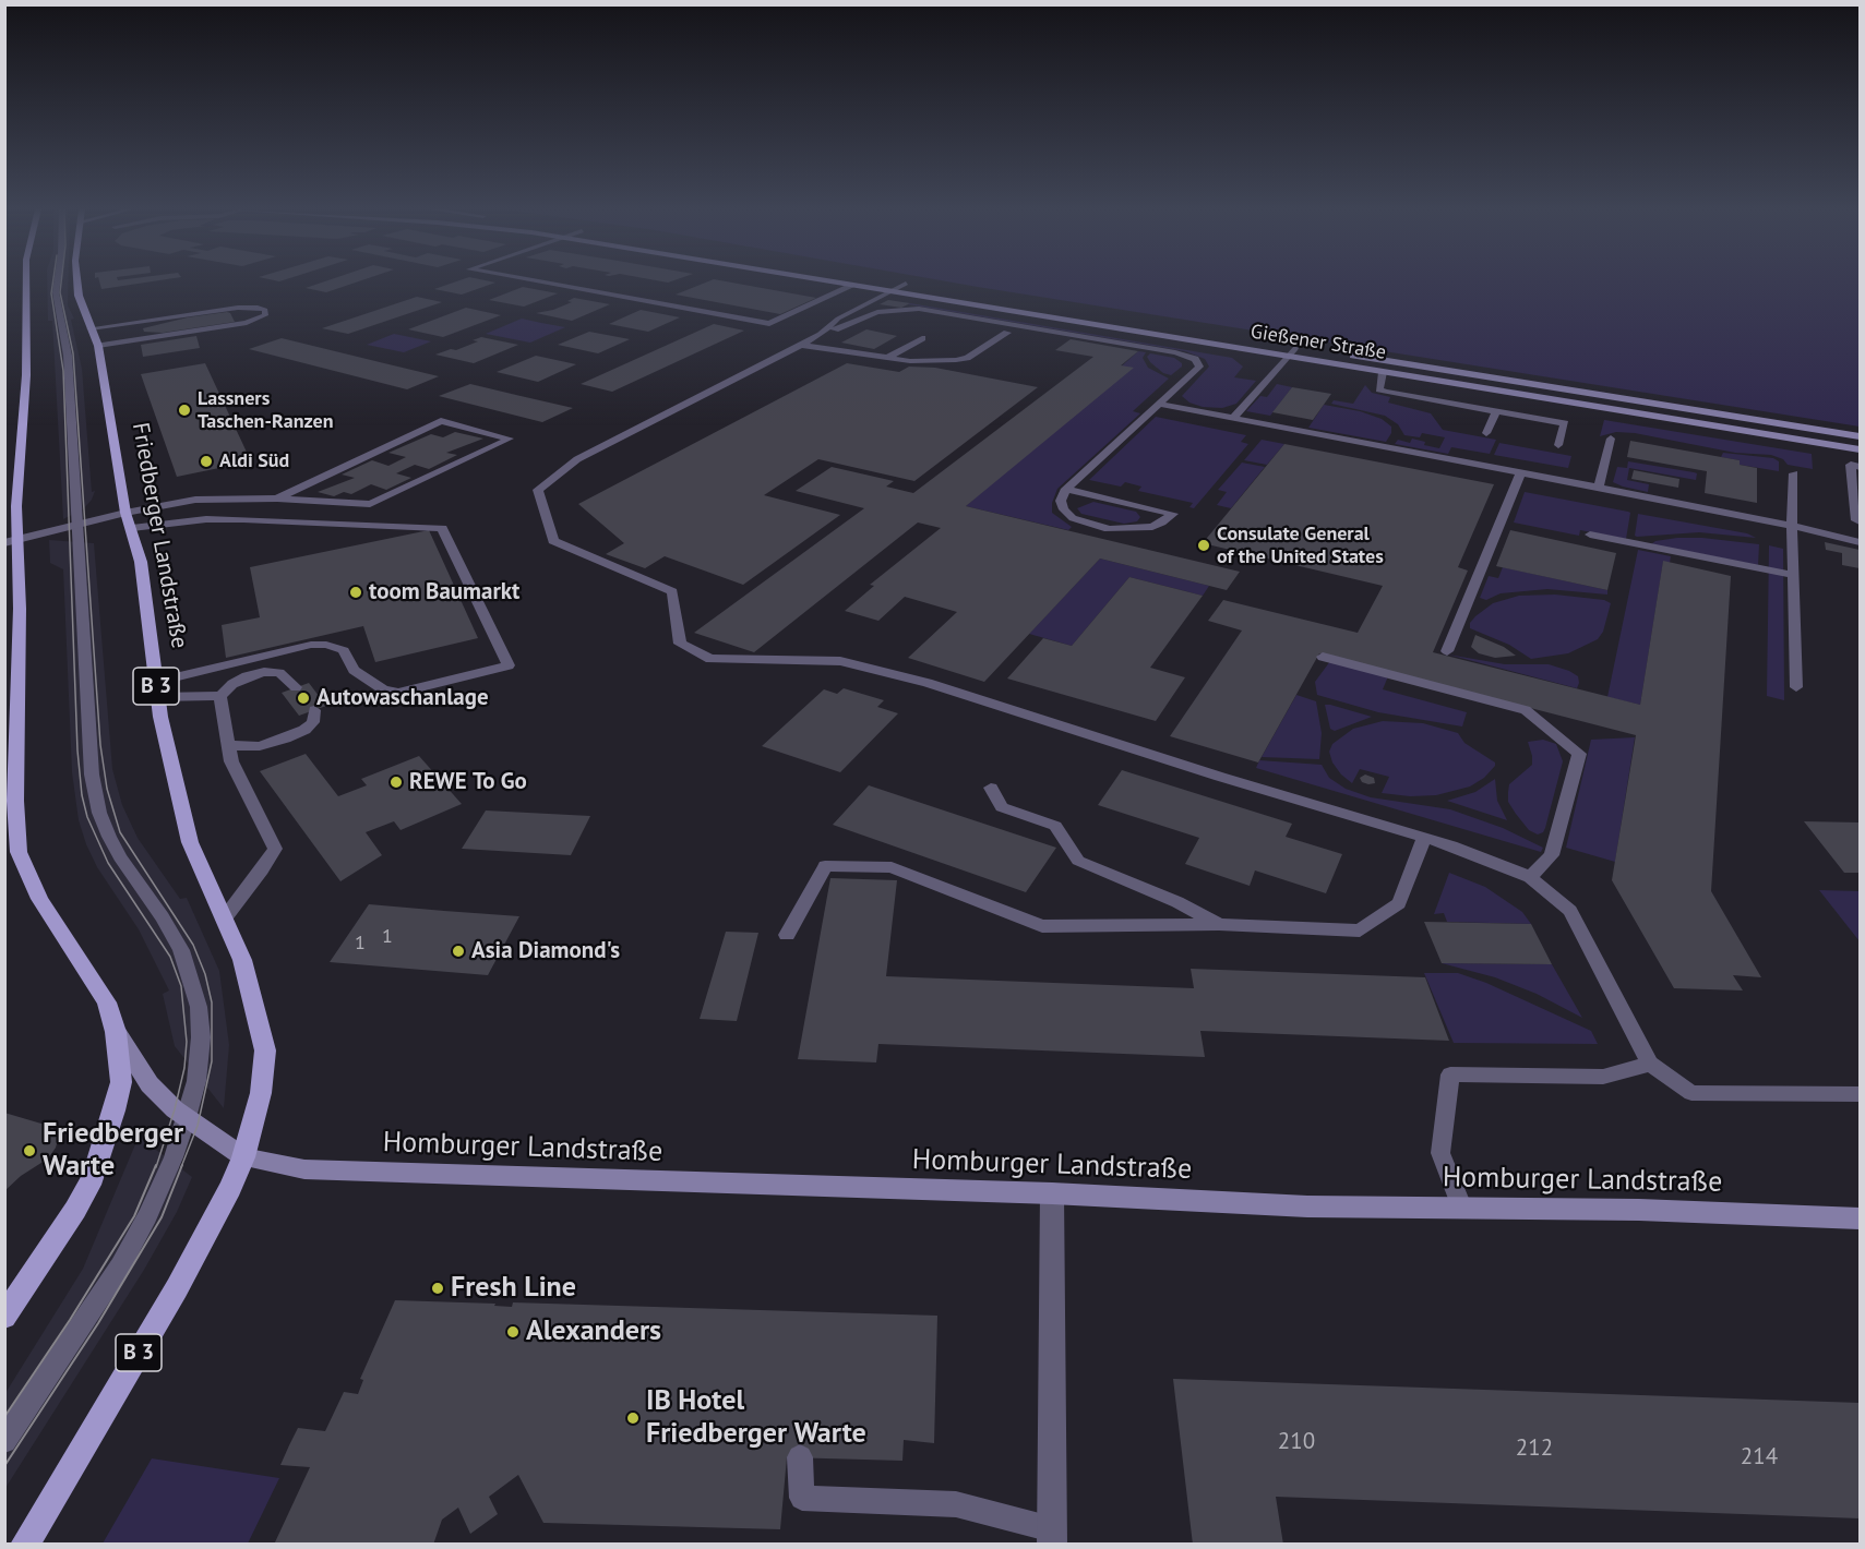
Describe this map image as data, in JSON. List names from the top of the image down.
{
  "streets": {
    "main road": [
      "Gießener Straße",
      "Friedberger Landstraße",
      "B 3",
      "Homburger Landstraße"
    ]
  },
  "crossings": [
    ["Friedberger Landstraße", "Homburger Landstraße"]
  ],
  "places": [
    "Lassners Taschen-Ranzen",
    "Aldi Süd",
    "Consulate General of the United States",
    "toom Baumarkt",
    "Autowaschanlage",
    "REWE To Go",
    "Asia Diamond's",
    "Friedberger Warte",
    "Fresh Line",
    "Alexanders",
    "IB Hotel Friedberger Warte"
  ],
  "house_numbers": [
    "1",
    "1",
    "210",
    "212",
    "214"
  ]
}
